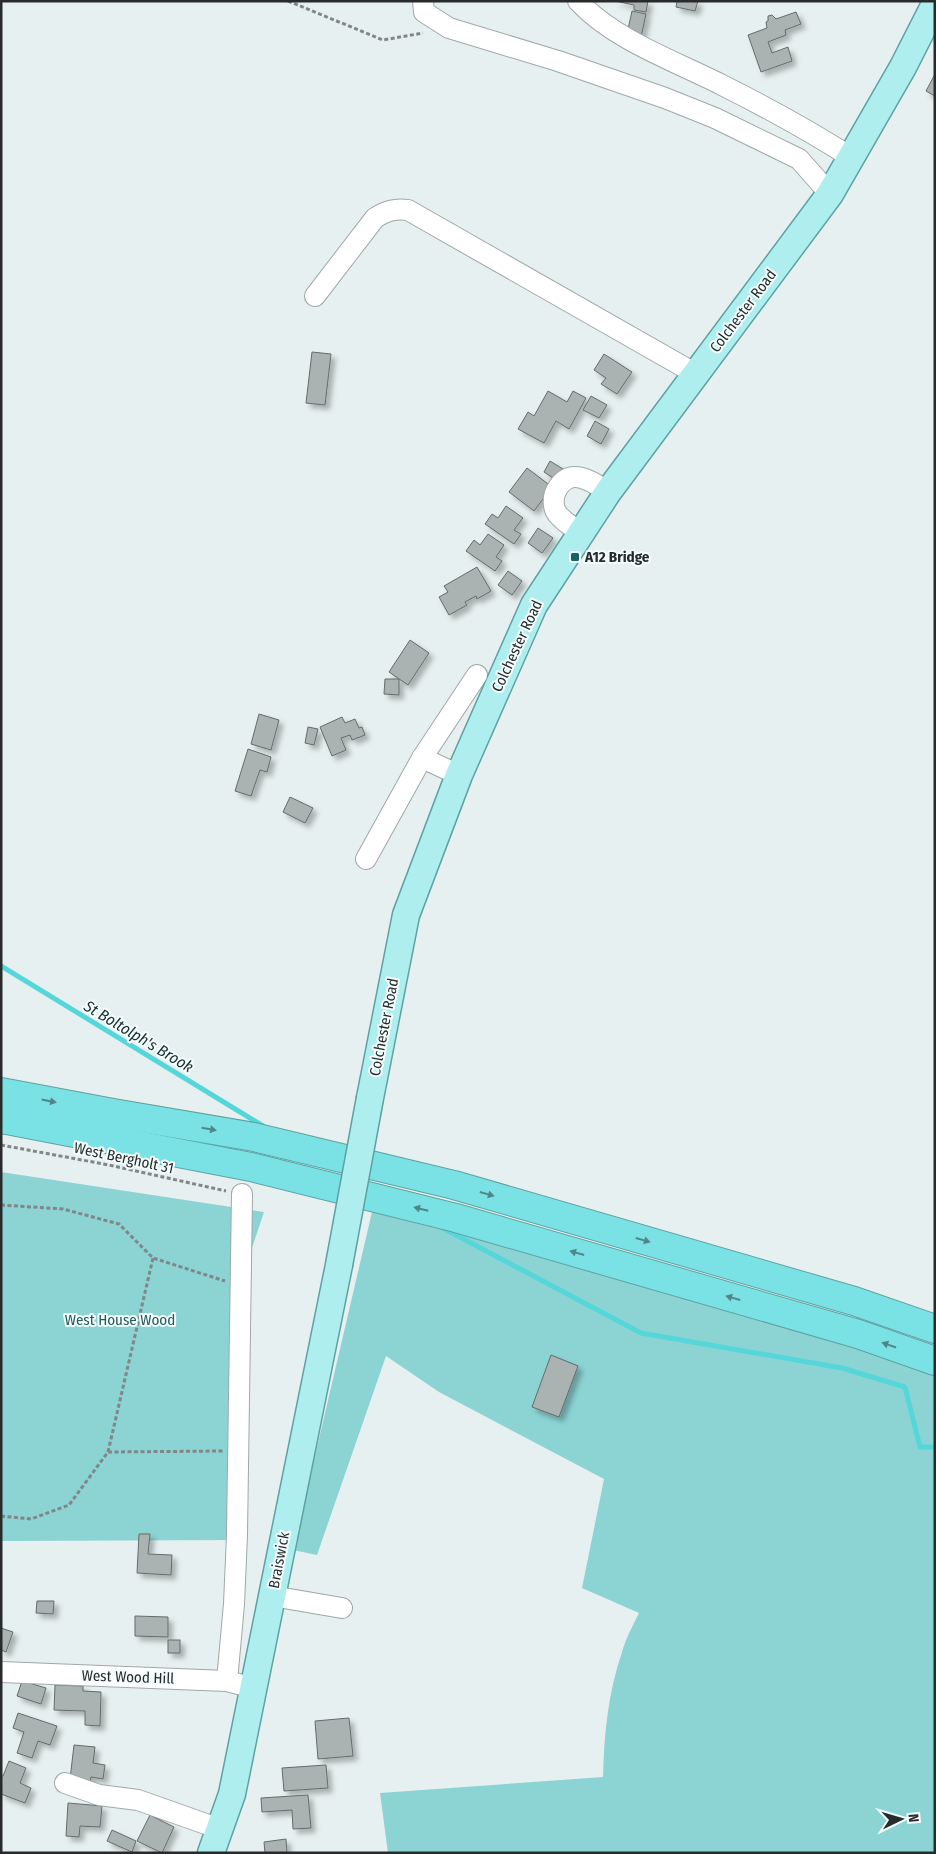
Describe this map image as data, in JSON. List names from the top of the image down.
{
  "streets": {
    "main road": ["Colchester Road", "Braiswick"],
    "street": ["West Wood Hill"],
    "path": ["West Bergholt 31"]
  },
  "crossings": [
    ["Colchester Road", "Braiswick"],
    ["Braiswick", "West Wood Hill"]
  ],
  "water": ["St Boltolph's Brook"],
  "parks": ["West House Wood"],
  "places": {
    "transit": ["A12 Bridge"]
  },
  "north": "right"
}
